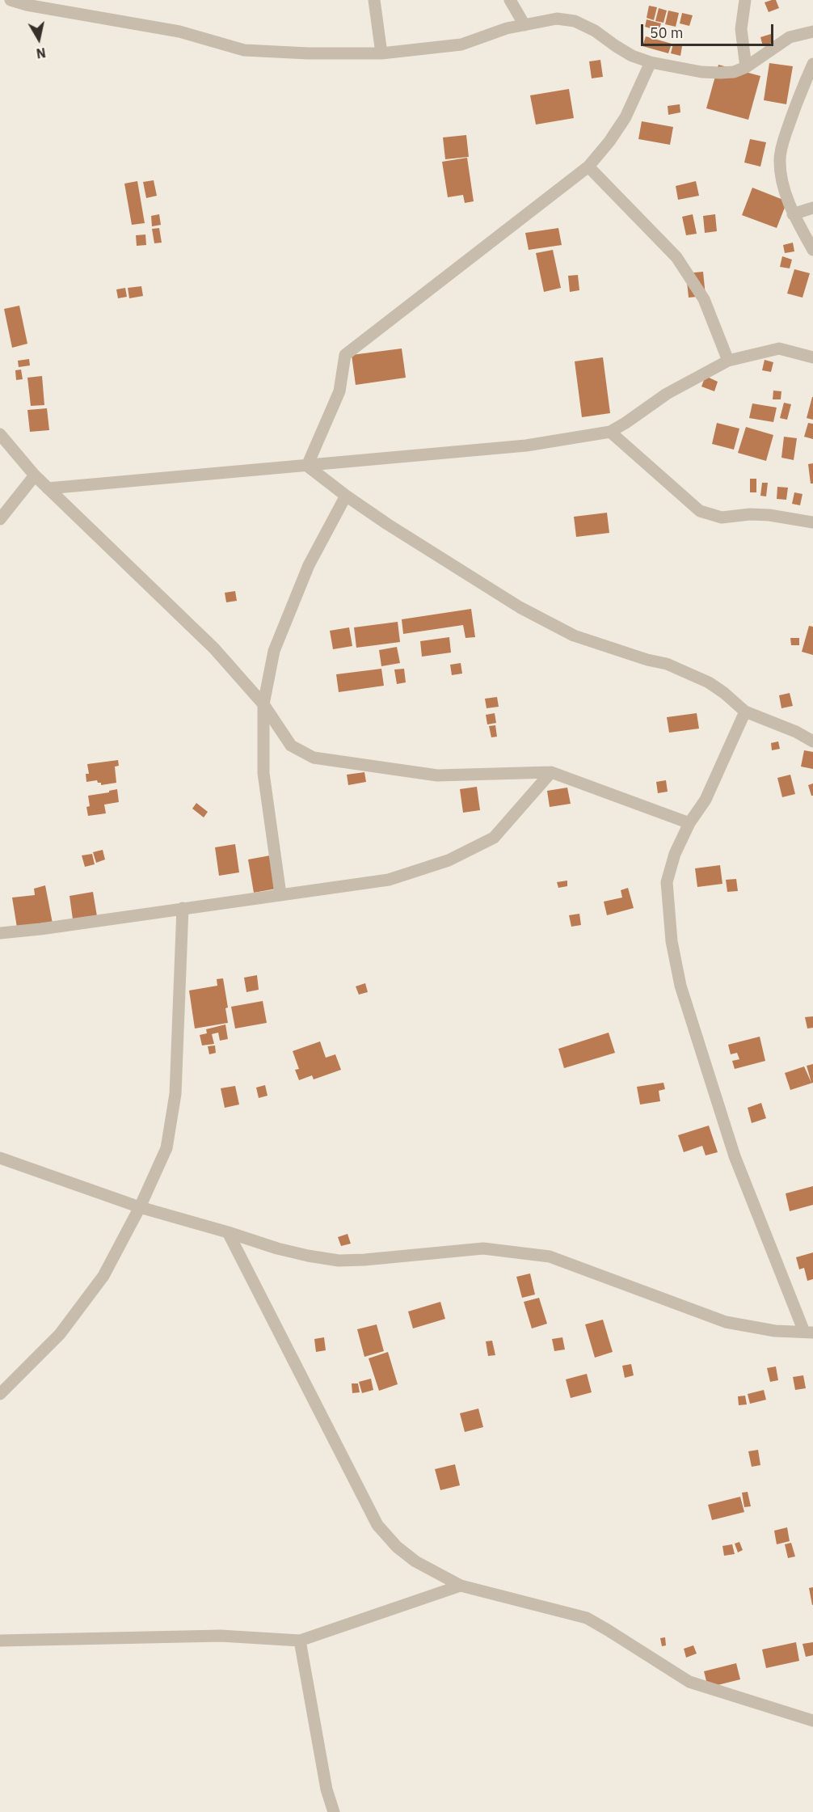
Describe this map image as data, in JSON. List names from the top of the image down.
{
  "scale_bar": "50 m",
  "north": "bottom"
}
